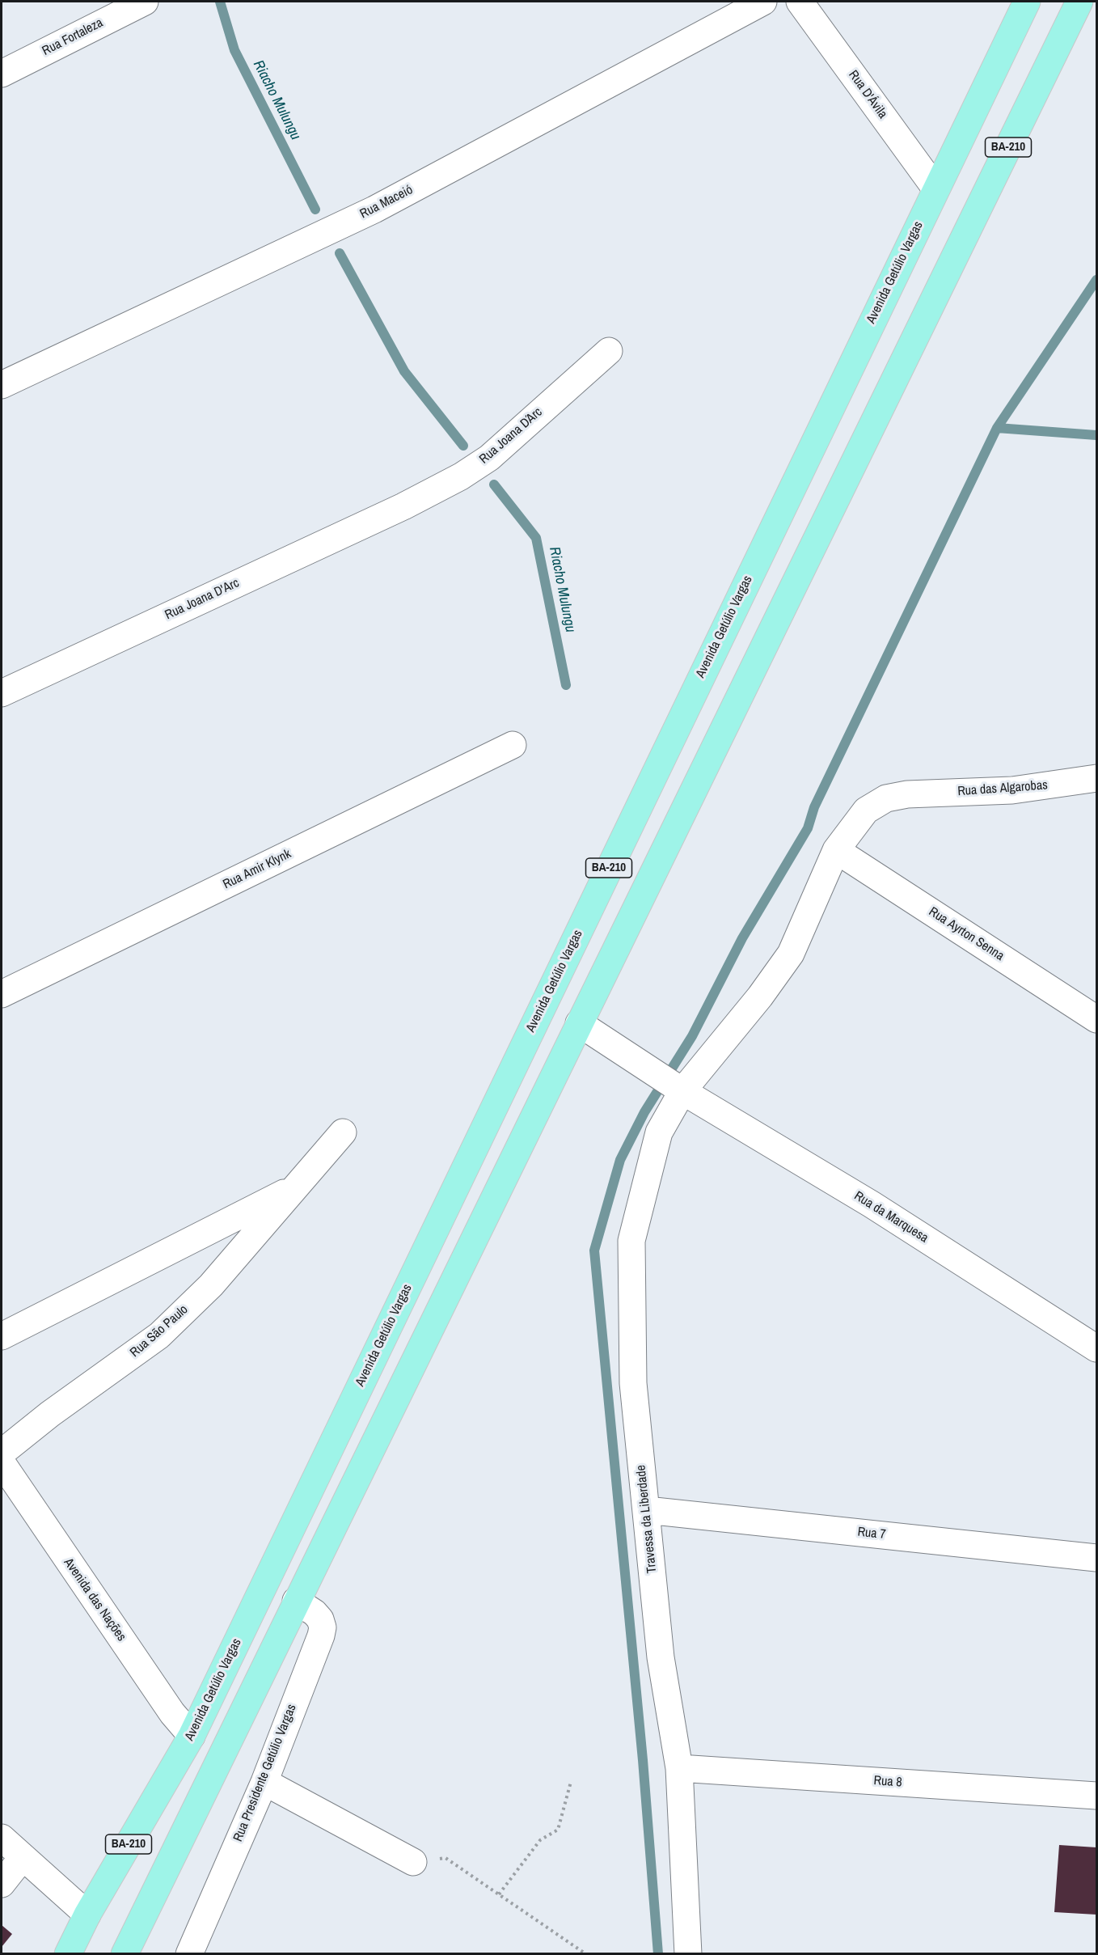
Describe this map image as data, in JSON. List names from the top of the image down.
{
  "streets": {
    "main road": ["BA-210", "Avenida Getúlio Vargas"],
    "street": [
      "Rua Fortaleza",
      "Rua D'Ávila",
      "Rua Maceió",
      "Rua Joana D´Arc",
      "Rua Joana D'Arc",
      "Rua das Algarobas",
      "Rua Amir Klynk",
      "Rua Ayrton Senna",
      "Rua da Marquesa",
      "Rua São Paulo",
      "Travessa da Liberdade",
      "Rua 7",
      "Avenida das Nações",
      "Rua Presidente Getúlio Vargas",
      "Rua 8"
    ]
  },
  "crossings": [
    ["Rua D'Ávila", "Avenida Getúlio Vargas"],
    ["BA-210", "Rua da Marquesa"],
    ["BA-210", "Rua Presidente Getúlio Vargas"],
    ["Avenida Getúlio Vargas", "Avenida das Nações"],
    ["Rua Joana D´Arc", "Rua Joana D'Arc"],
    ["Rua das Algarobas", "Rua Ayrton Senna"],
    ["Rua das Algarobas", "Travessa da Liberdade"],
    ["Rua Ayrton Senna", "Travessa da Liberdade"],
    ["Rua da Marquesa", "Travessa da Liberdade"],
    ["Travessa da Liberdade", "Rua 7"],
    ["Travessa da Liberdade", "Rua 8"]
  ],
  "water": ["Riacho Mulungu"]
}
